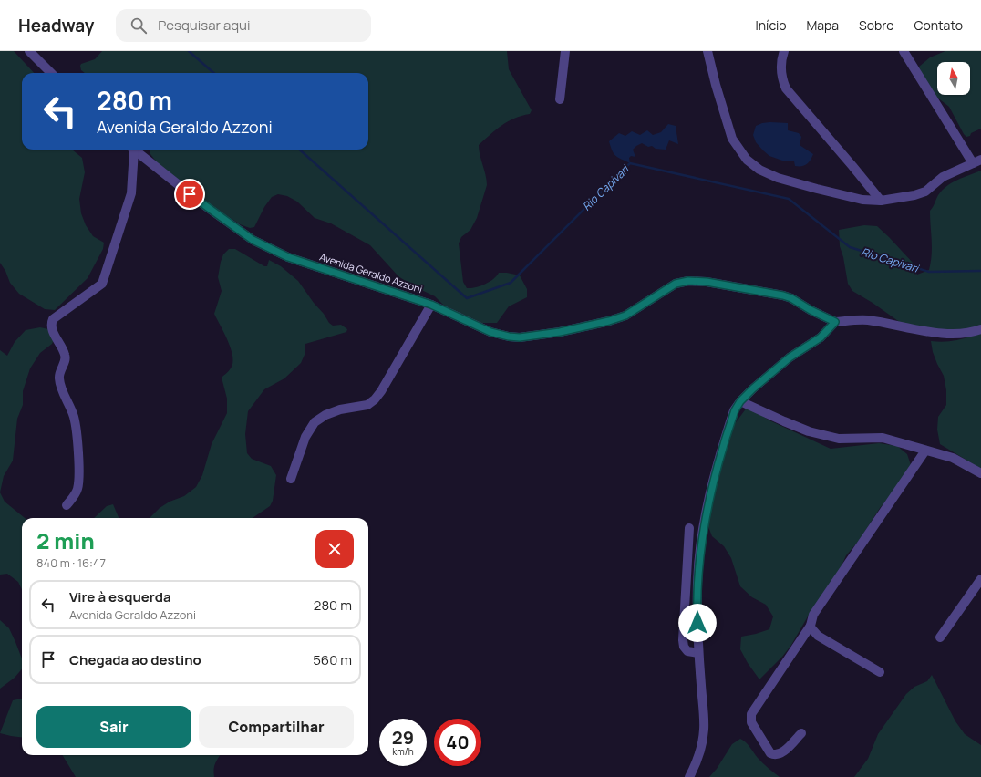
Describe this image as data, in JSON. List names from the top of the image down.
{
  "streets": {
    "street": ["Avenida Geraldo Azzoni"]
  },
  "water": ["Rio Capivari"],
  "north": "top",
  "page": {
    "header": "Headway",
    "search": "Pesquisar aqui",
    "nav": [
      "Início",
      "Mapa",
      "Sobre",
      "Contato"
    ],
    "turn": ["280 m", "Avenida Geraldo Azzoni"],
    "heading": ["2 min", "840 m · 16:47"],
    "list": [
      {
        "name": "Vire à esquerda",
        "note": "Avenida Geraldo Azzoni",
        "value": "280 m"
      },
      {
        "name": "Chegada ao destino",
        "value": "560 m"
      }
    ],
    "buttons": ["Sair", "Compartilhar"],
    "speed": "29 km/h",
    "limit": "40"
  }
}
